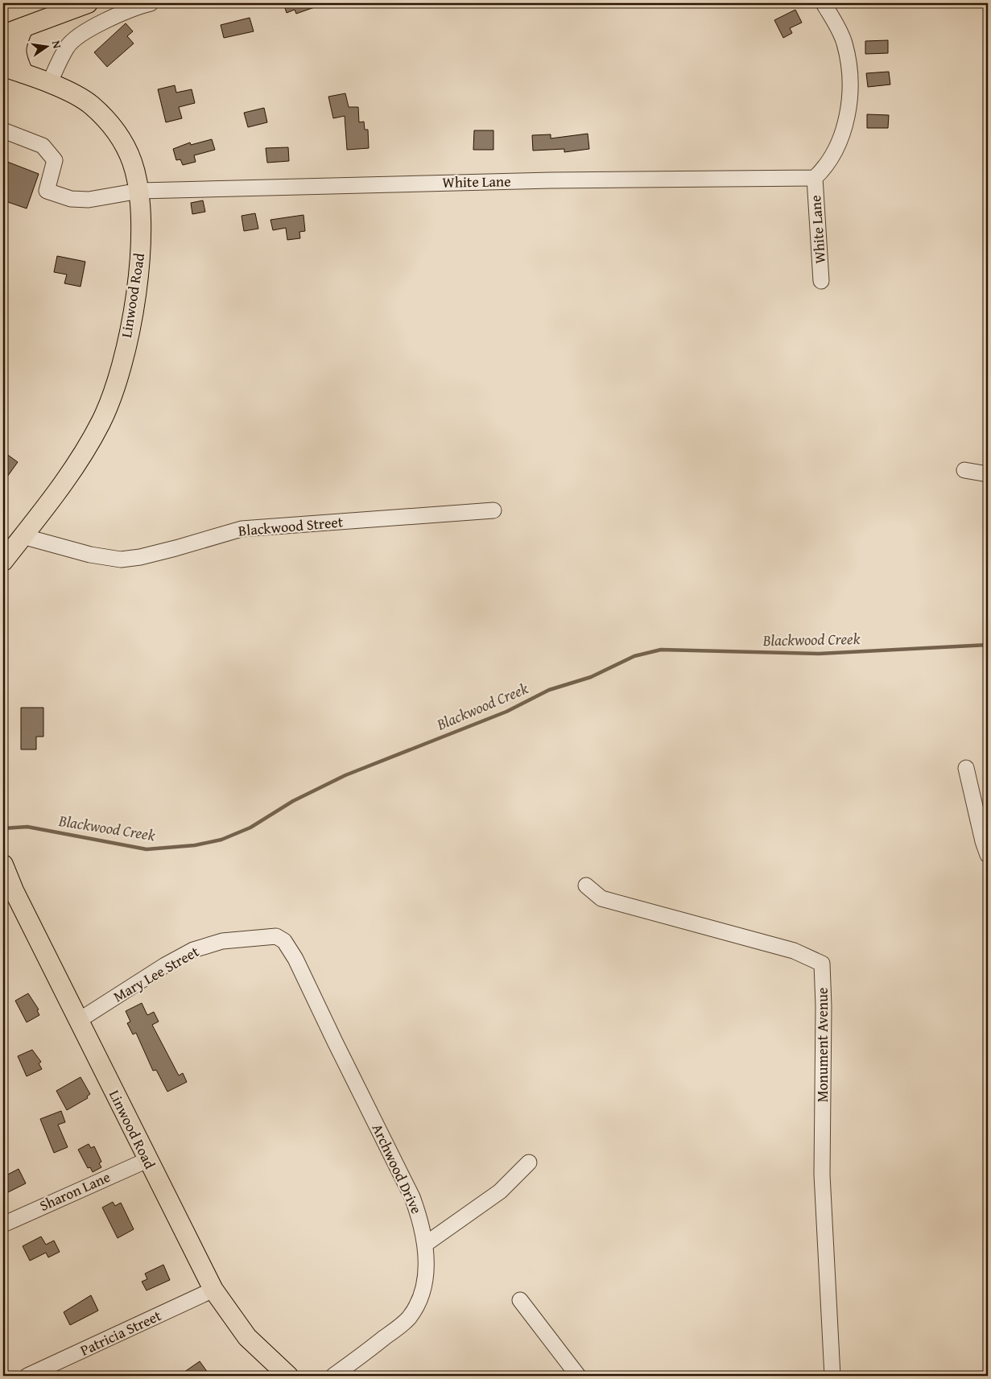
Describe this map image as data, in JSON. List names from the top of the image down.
{
  "streets": {
    "main road": ["Linwood Road"],
    "street": [
      "White Lane",
      "Blackwood Street",
      "Mary Lee Street",
      "Monument Avenue",
      "Archwood Drive",
      "Sharon Lane",
      "Patricia Street"
    ]
  },
  "crossings": [
    ["White Lane", "Linwood Road"],
    ["Linwood Road", "Blackwood Street"],
    ["Linwood Road", "Mary Lee Street"],
    ["Linwood Road", "Sharon Lane"],
    ["Linwood Road", "Patricia Street"],
    ["Mary Lee Street", "Archwood Drive"]
  ],
  "water": ["Blackwood Creek"],
  "north": "right"
}
